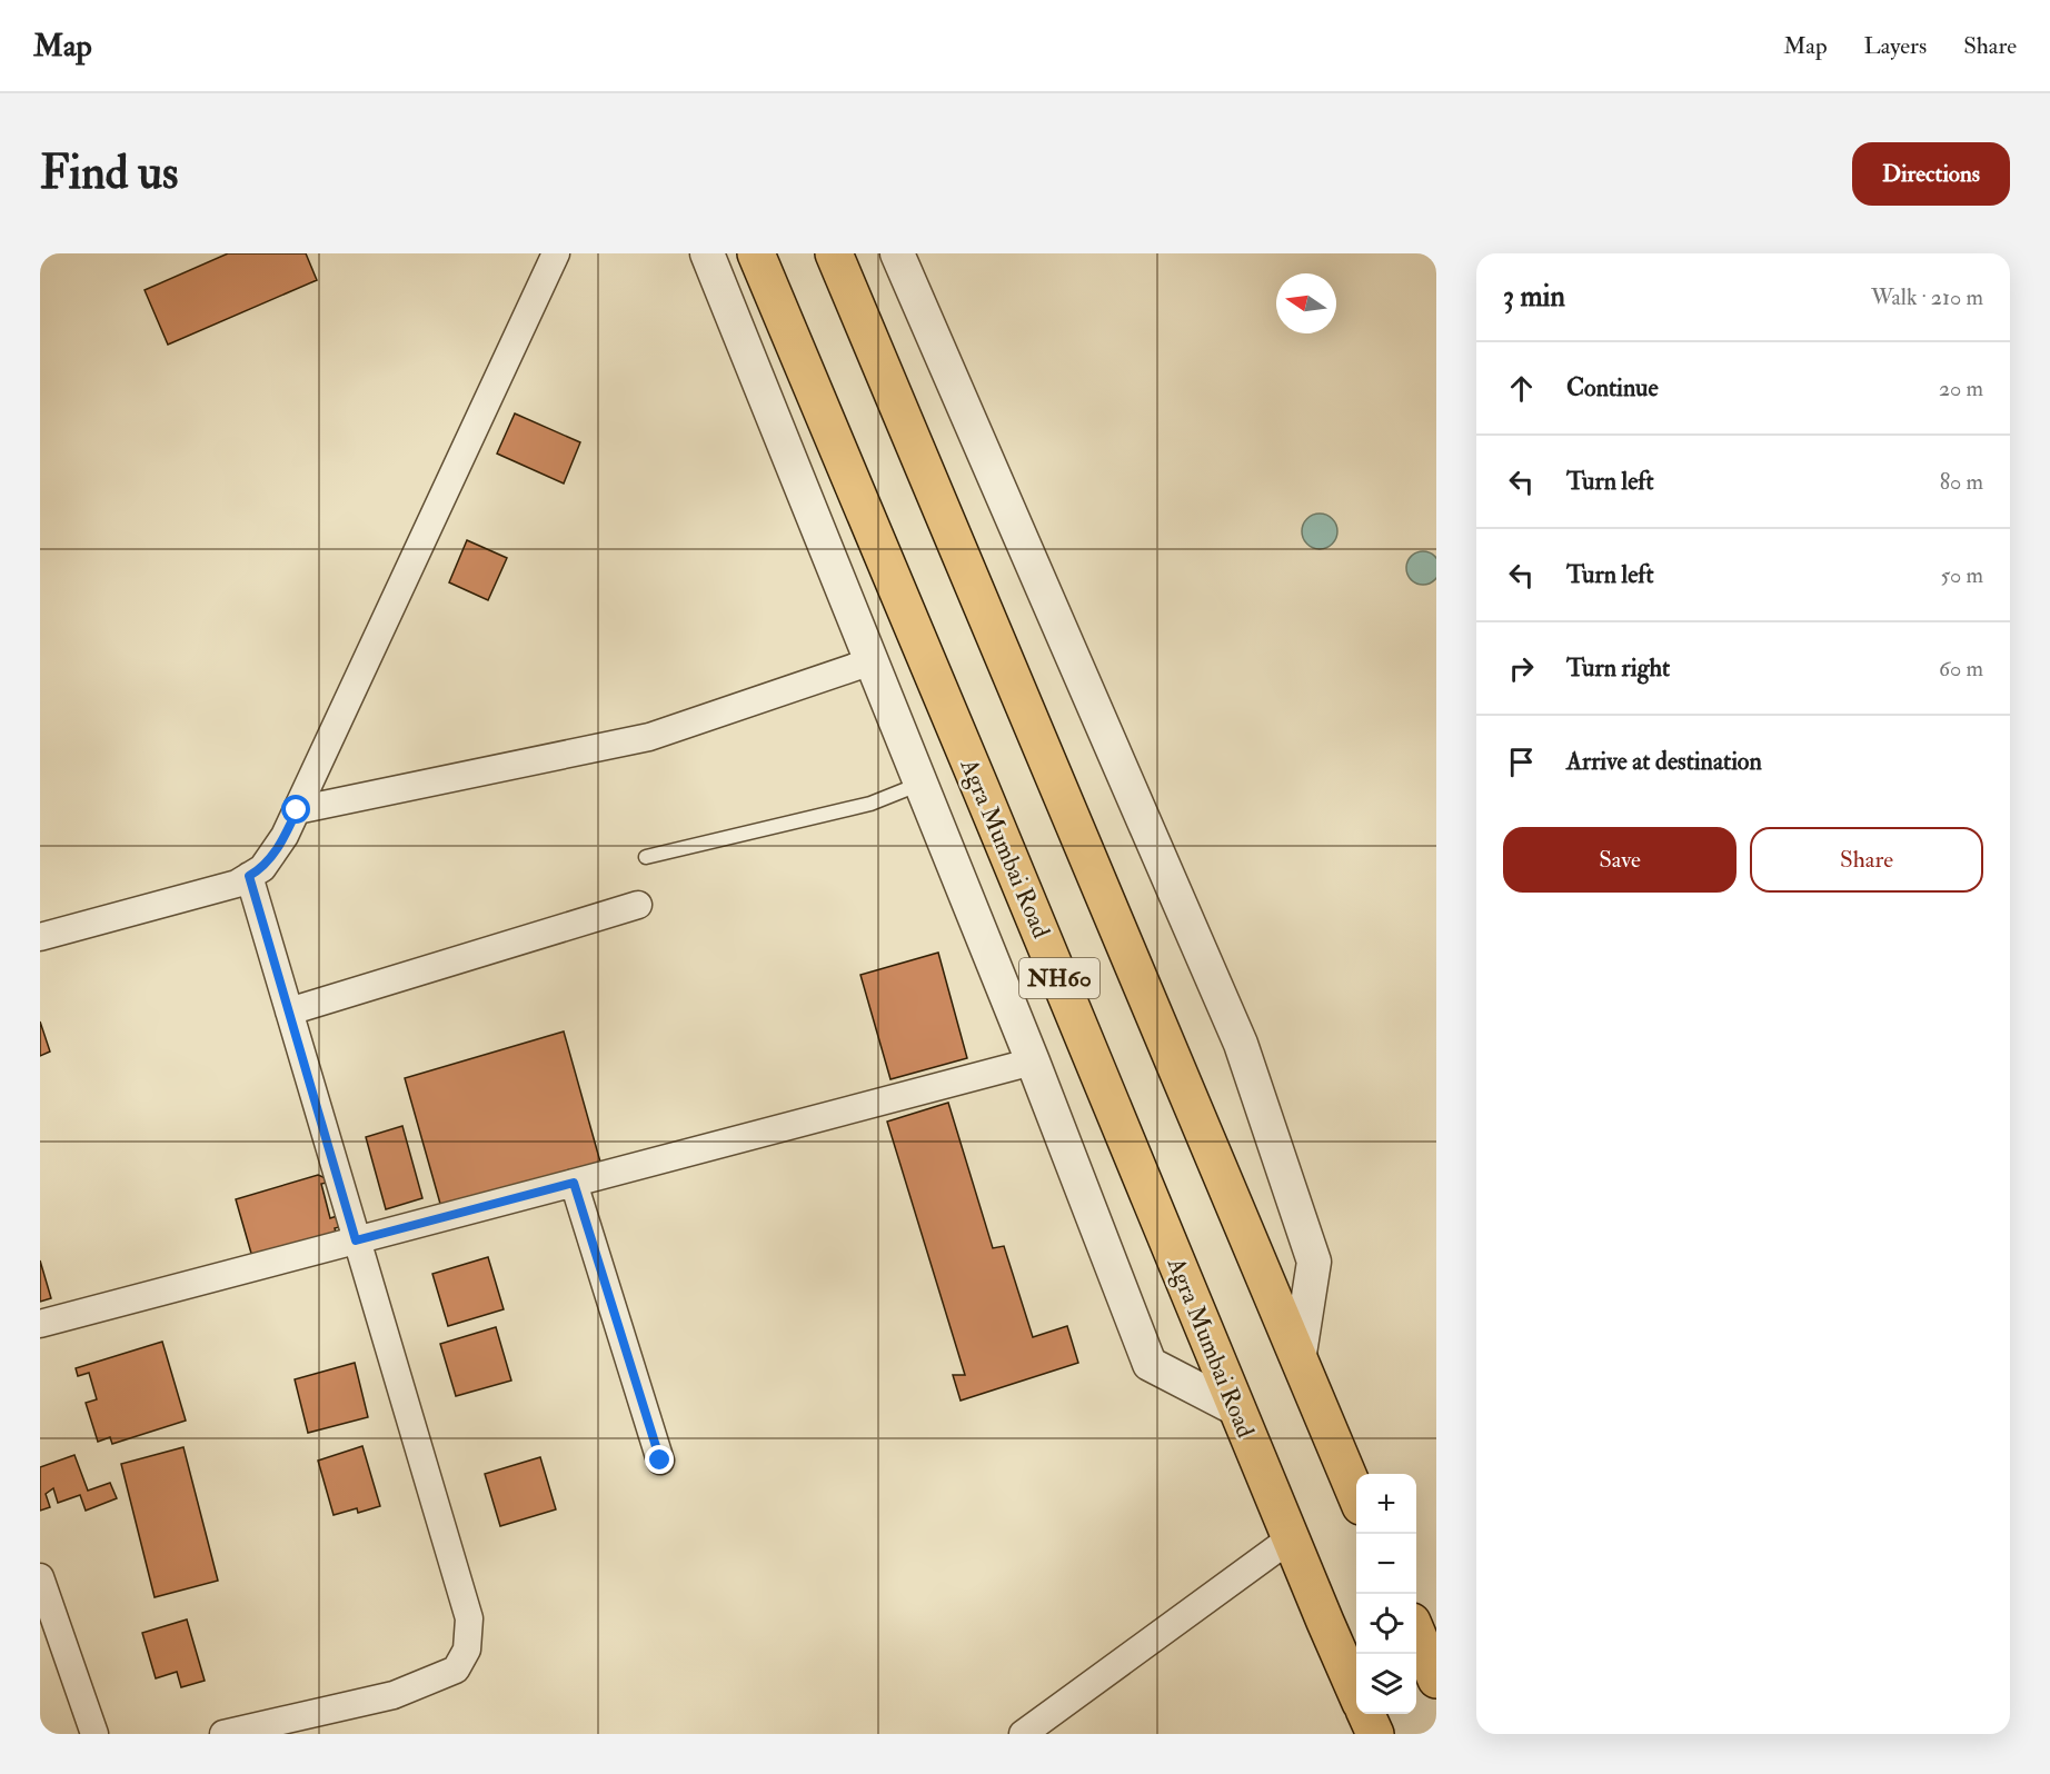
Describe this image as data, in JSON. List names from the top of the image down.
{
  "streets": {
    "highway": ["Agra Mumbai Road", "NH60"]
  },
  "north": "left",
  "page": {
    "header": "Map",
    "nav": ["Map", "Layers", "Share"],
    "buttons": [
      "Directions",
      ["Save", "Share"]
    ],
    "title": "Find us",
    "heading": ["3 min", "Walk · 210 m"],
    "list": [
      ["Continue", "20 m"],
      ["Turn left", "80 m"],
      ["Turn left", "50 m"],
      ["Turn right", "60 m"],
      "Arrive at destination"
    ],
    "map_buttons": ["+", "−"]
  }
}
